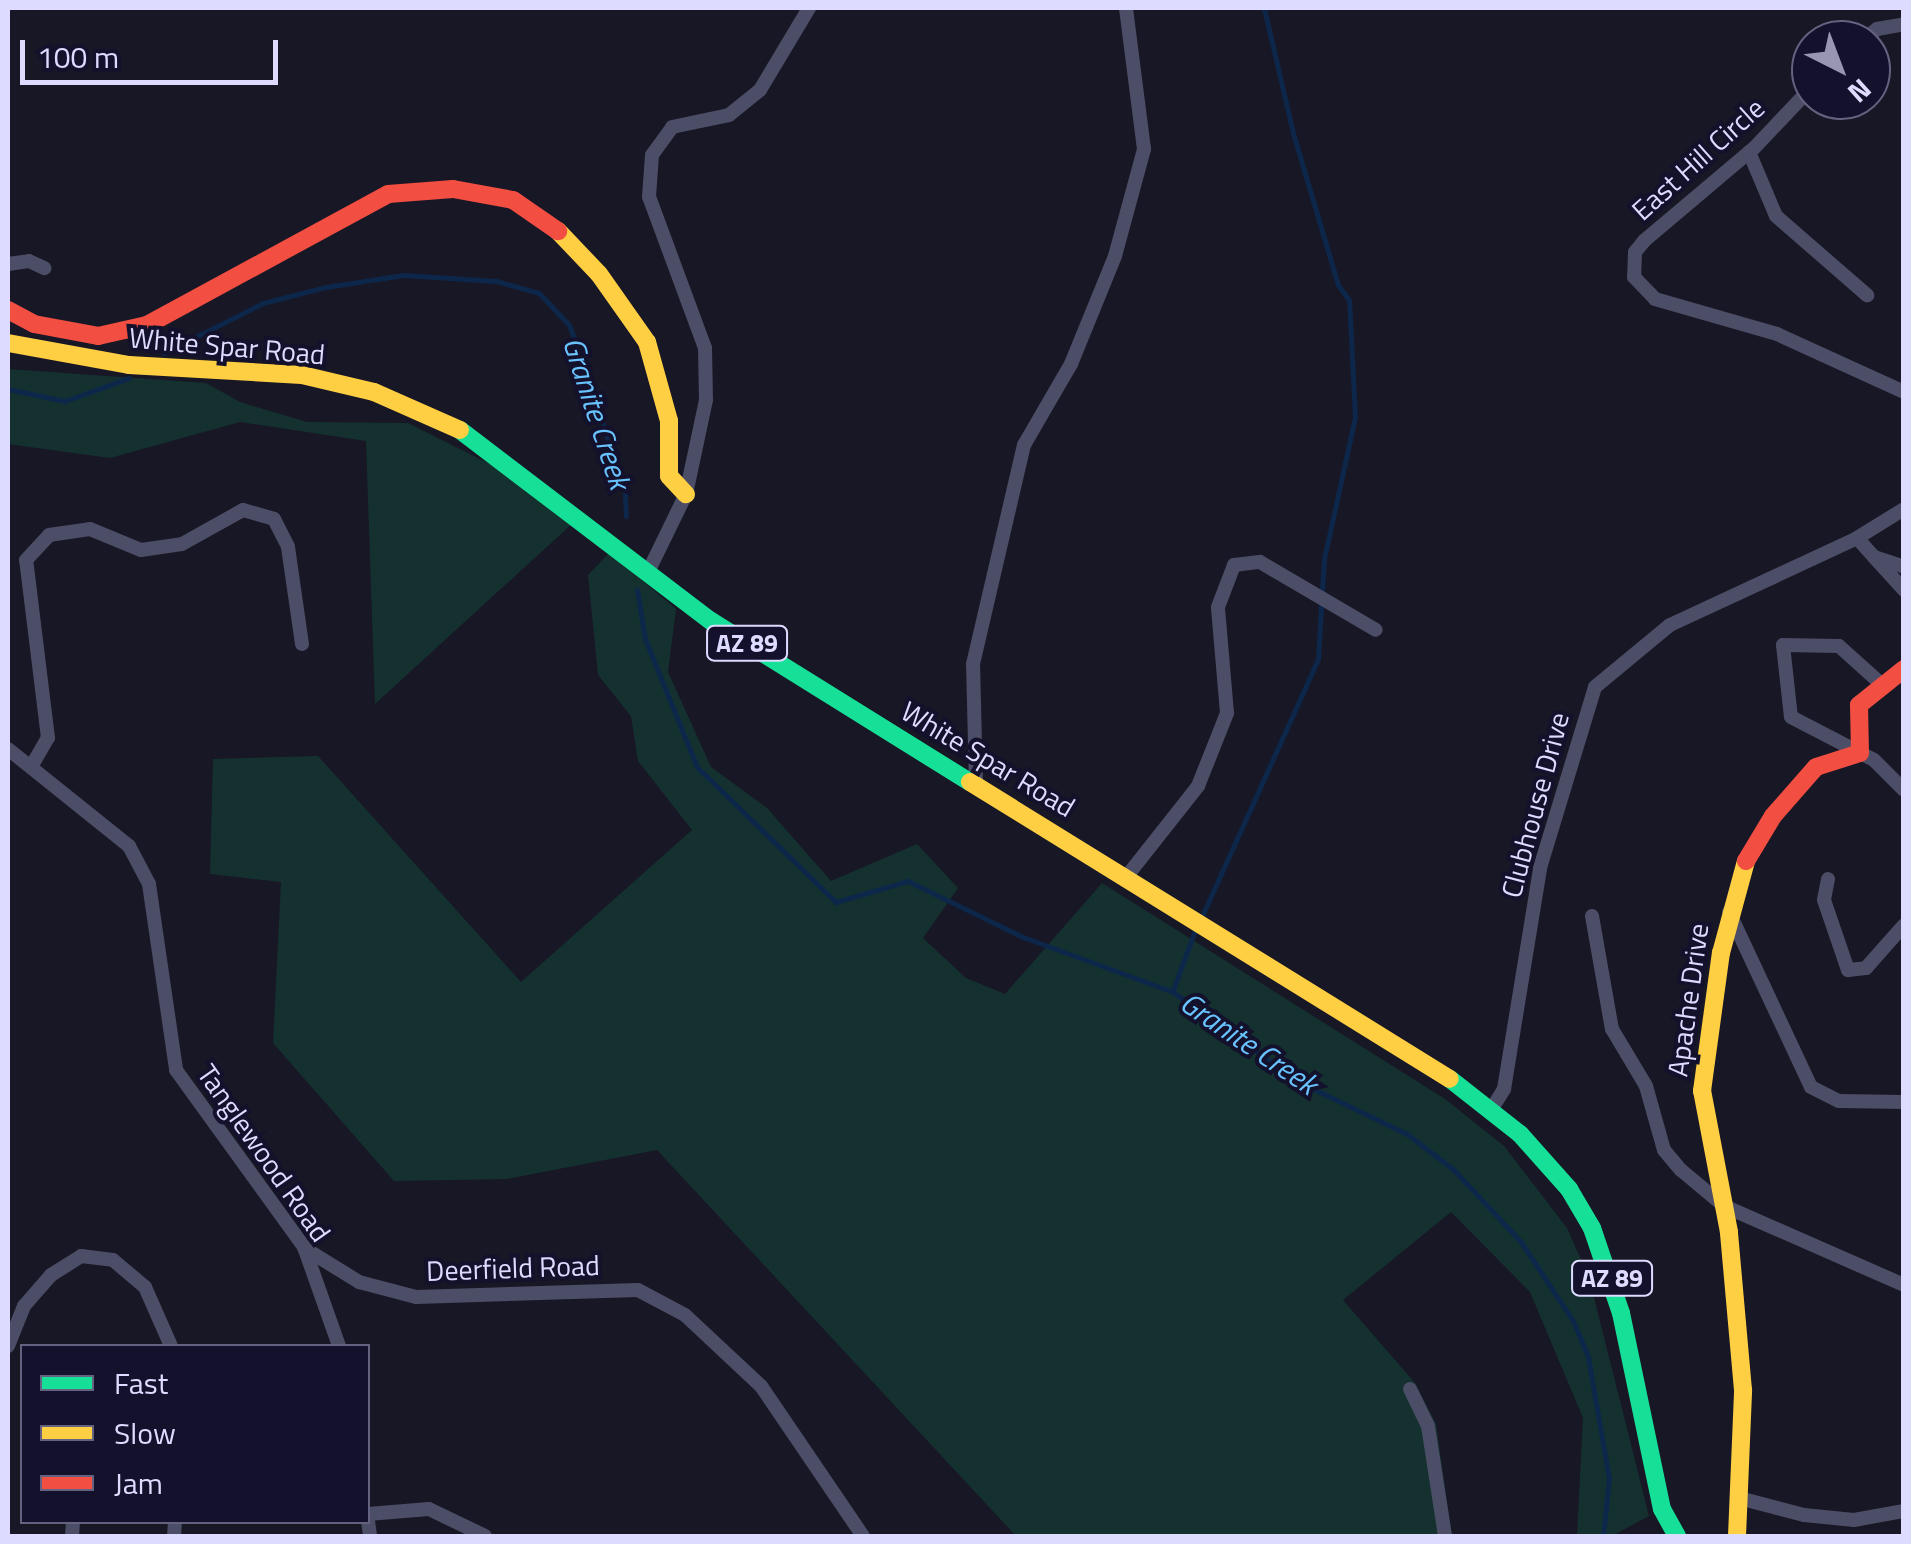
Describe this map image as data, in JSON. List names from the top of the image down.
{
  "streets": {
    "main road": ["White Spar Road", "AZ 89", "Apache Drive"],
    "street": [
      "East Hill Circle",
      "Clubhouse Drive",
      "Tanglewood Road",
      "Deerfield Road"
    ]
  },
  "crossings": [
    ["White Spar Road", "Clubhouse Drive"],
    ["Tanglewood Road", "Deerfield Road"]
  ],
  "water": ["Granite Creek"],
  "legend": ["Fast", "Slow", "Jam"],
  "scale_bar": "100 m",
  "north": "bottom right"
}
